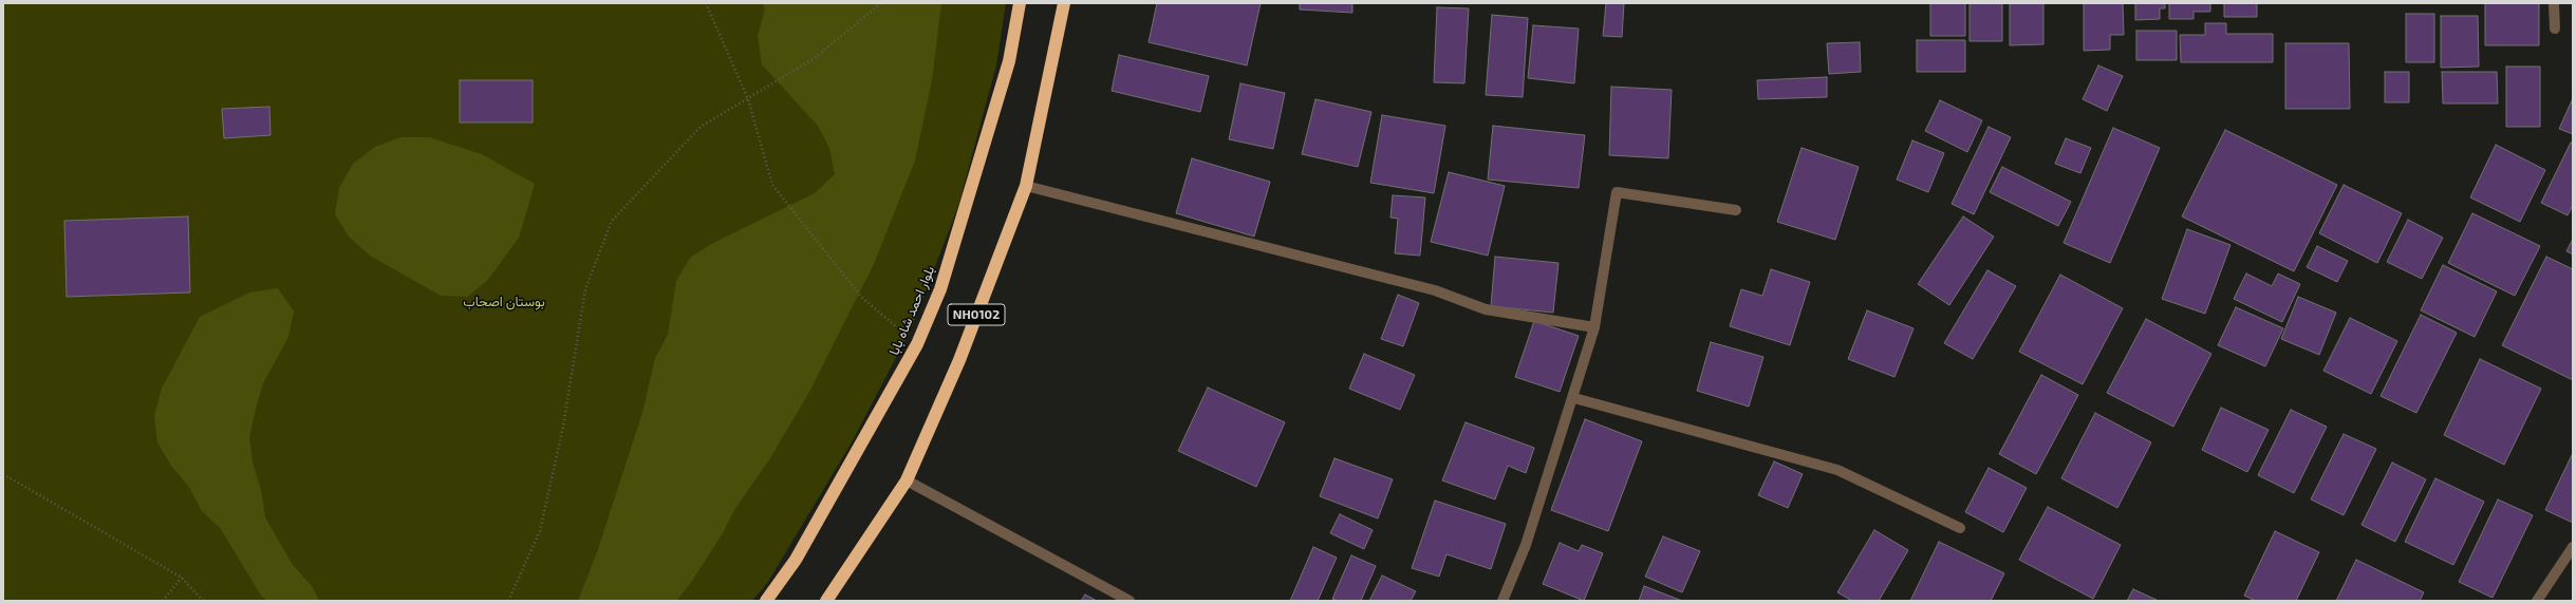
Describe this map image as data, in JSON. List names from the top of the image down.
{
  "streets": {
    "highway": ["بلوار احمد شاه بابا", "NH0102"]
  },
  "parks": ["بوستان اصحاب"]
}
